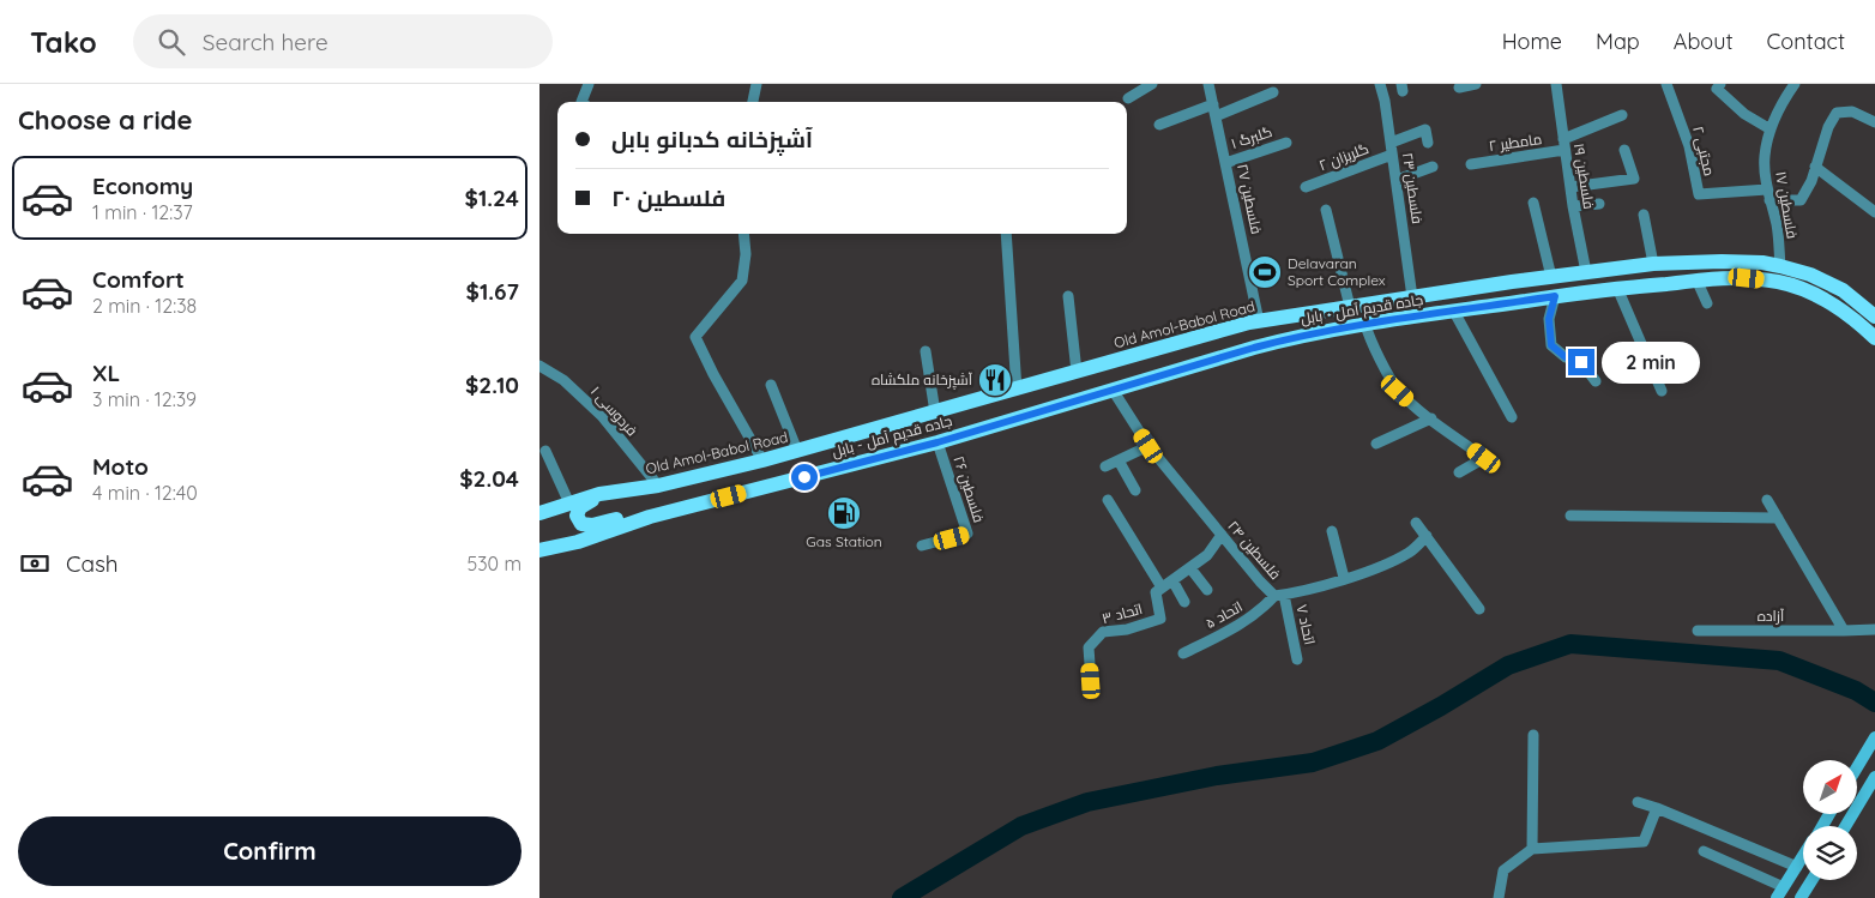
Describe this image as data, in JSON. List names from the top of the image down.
{
  "streets": {
    "main road": ["جاده قدیم آمل - بابل", "Old Amol-Babol Road"],
    "street": [
      "گلبرگ ۱",
      "مامطیر ۲",
      "مجتبی ۲",
      "گلریزان ۲",
      "فلسطین ۱۹",
      "فلسطین ۲۳",
      "فلسطین ۲۷",
      "فلسطین ۱۷",
      "فردوسی ۱",
      "فلسطين ٢۶",
      "فلسطین ۲۴",
      "اتحاد ۳",
      "اتحاد ۵",
      "آزاده",
      "اتحاد ۷"
    ]
  },
  "crossings": [
    ["گلبرگ ۱", "فلسطین ۲۷"],
    ["مامطیر ۲", "فلسطین ۱۹"],
    ["مجتبی ۲", "فلسطین ۱۷"],
    ["گلریزان ۲", "فلسطین ۲۳"],
    ["فلسطین ۱۹", "Old Amol-Babol Road"],
    ["فلسطین ۲۳", "Old Amol-Babol Road"],
    ["فلسطین ۲۷", "Old Amol-Babol Road"],
    ["فلسطین ۱۷", "Old Amol-Babol Road"],
    ["جاده قدیم آمل - بابل", "فلسطين ٢۶"],
    ["جاده قدیم آمل - بابل", "فلسطین ۲۴"],
    ["Old Amol-Babol Road", "فردوسی ۱"],
    ["فلسطین ۲۴", "اتحاد ۵"],
    ["فلسطین ۲۴", "اتحاد ۷"],
    ["اتحاد ۵", "اتحاد ۷"]
  ],
  "places": {
    "sports": ["Delavaran Sport Complex"],
    "restaurant": ["آشپزخانه ملکشاه"],
    "fuel station": ["Gas Station"]
  },
  "north": "top right",
  "page": {
    "header": "Tako",
    "search": "Search here",
    "nav": [
      "Home",
      "Map",
      "About",
      "Contact"
    ],
    "heading": "Choose a ride",
    "banner": ["آشپزخانه کدبانو بابل", "فلسطین ۲۰"],
    "list": [
      {
        "name": "Economy",
        "note": "1 min · 12:37",
        "value": "$1.24"
      },
      {
        "name": "Comfort",
        "note": "2 min · 12:38",
        "value": "$1.67"
      },
      {
        "name": "XL",
        "note": "3 min · 12:39",
        "value": "$2.10"
      },
      {
        "name": "Moto",
        "note": "4 min · 12:40",
        "value": "$2.04"
      }
    ],
    "bubble": "2 min",
    "pay": ["Cash", "530 m"],
    "buttons": "Confirm"
  }
}
